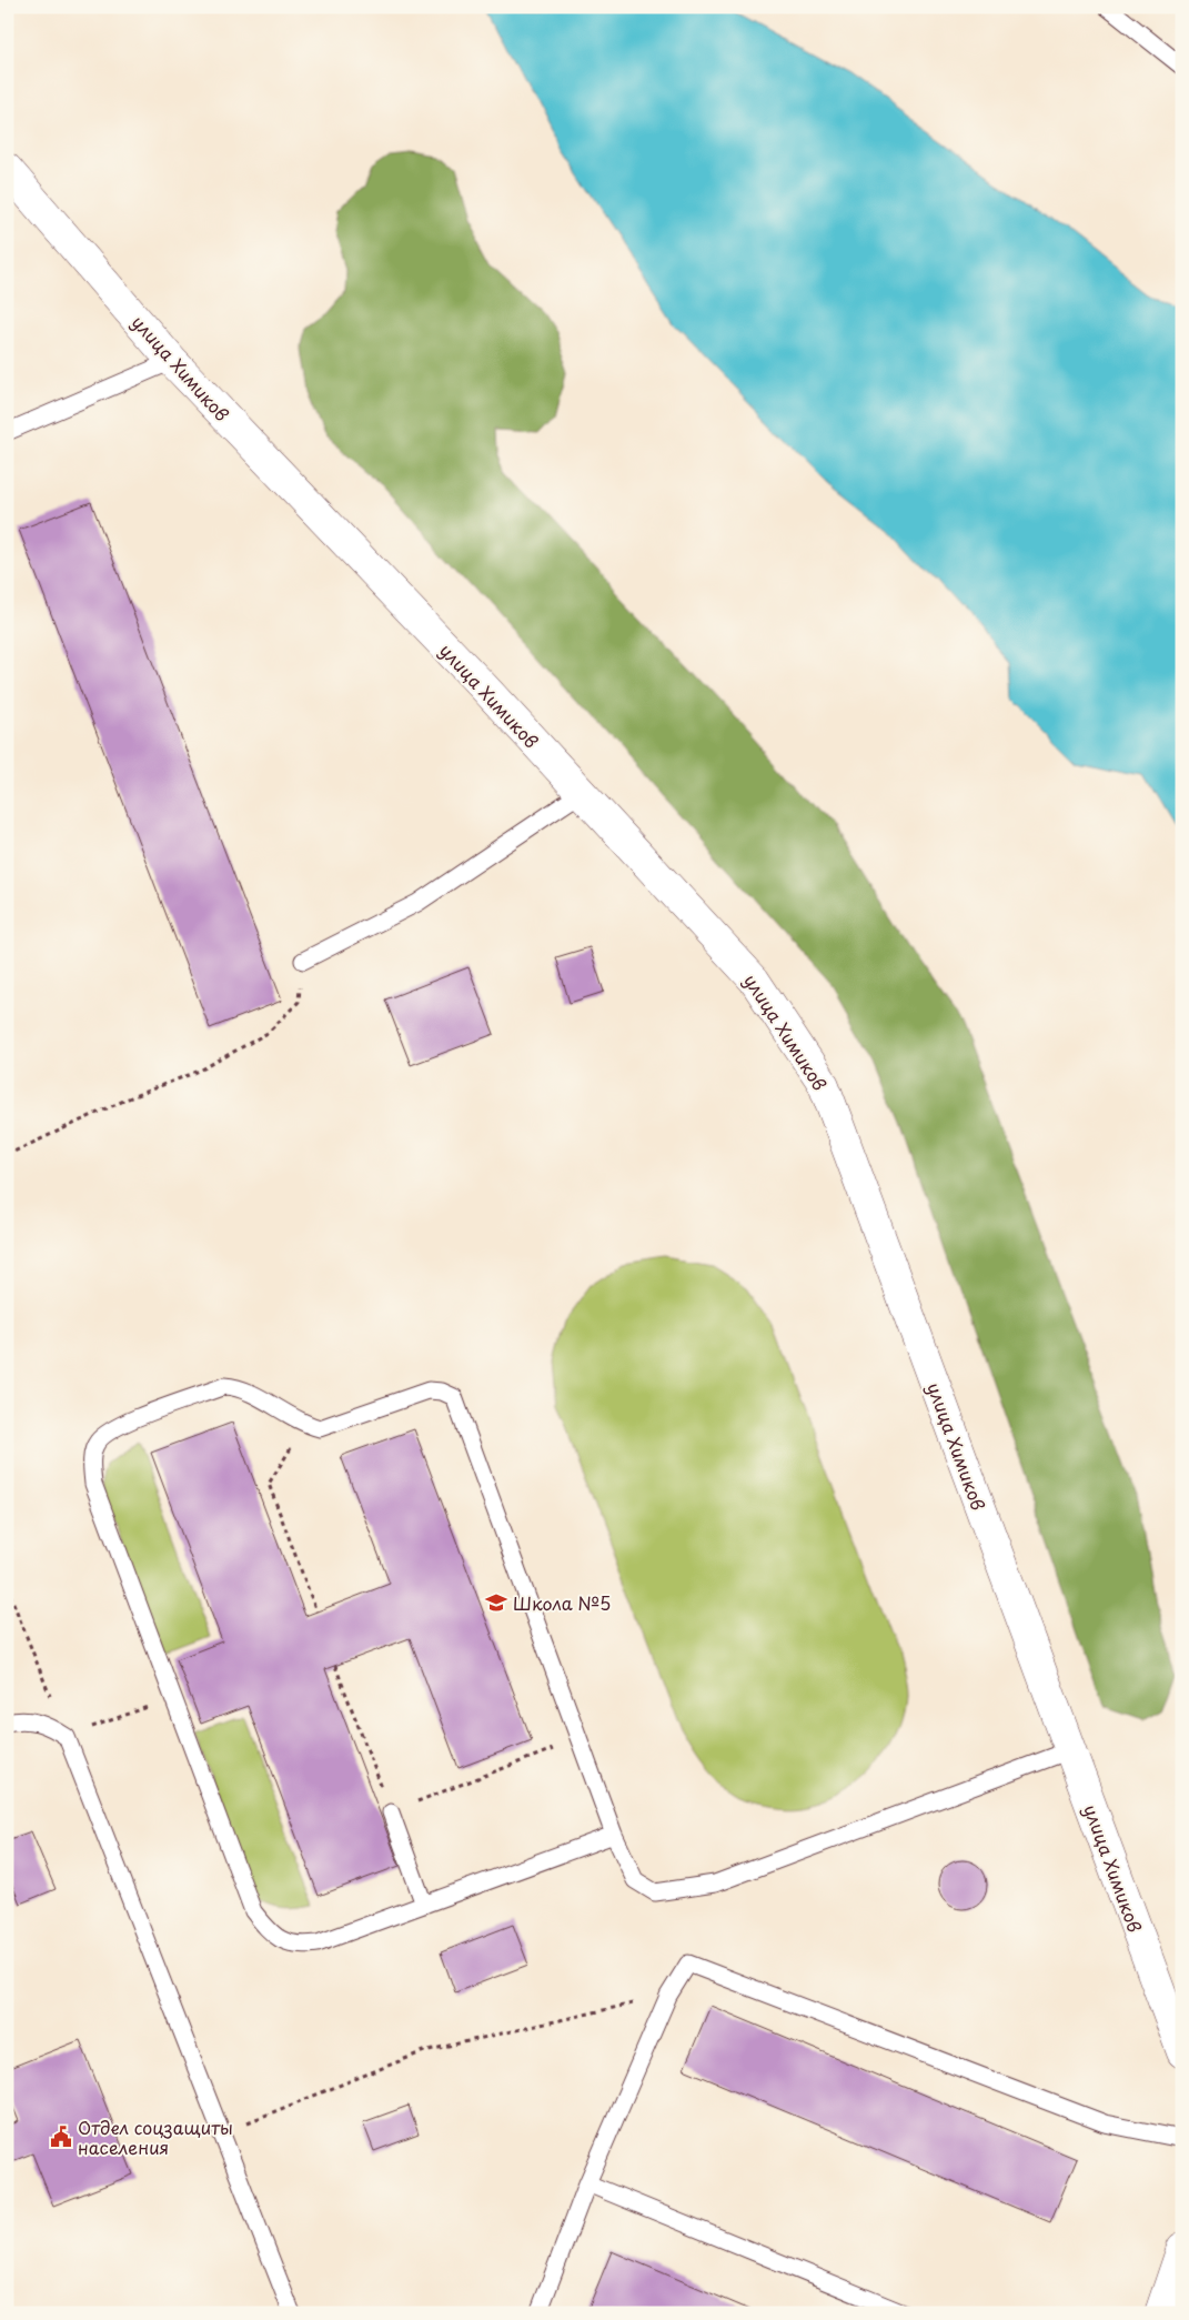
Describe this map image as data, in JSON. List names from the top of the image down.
{
  "streets": {
    "street": ["улица Химиков"]
  },
  "places": {
    "school or university": ["Школа №5"],
    "public building": ["Отдел соцзащиты населения"]
  }
}
